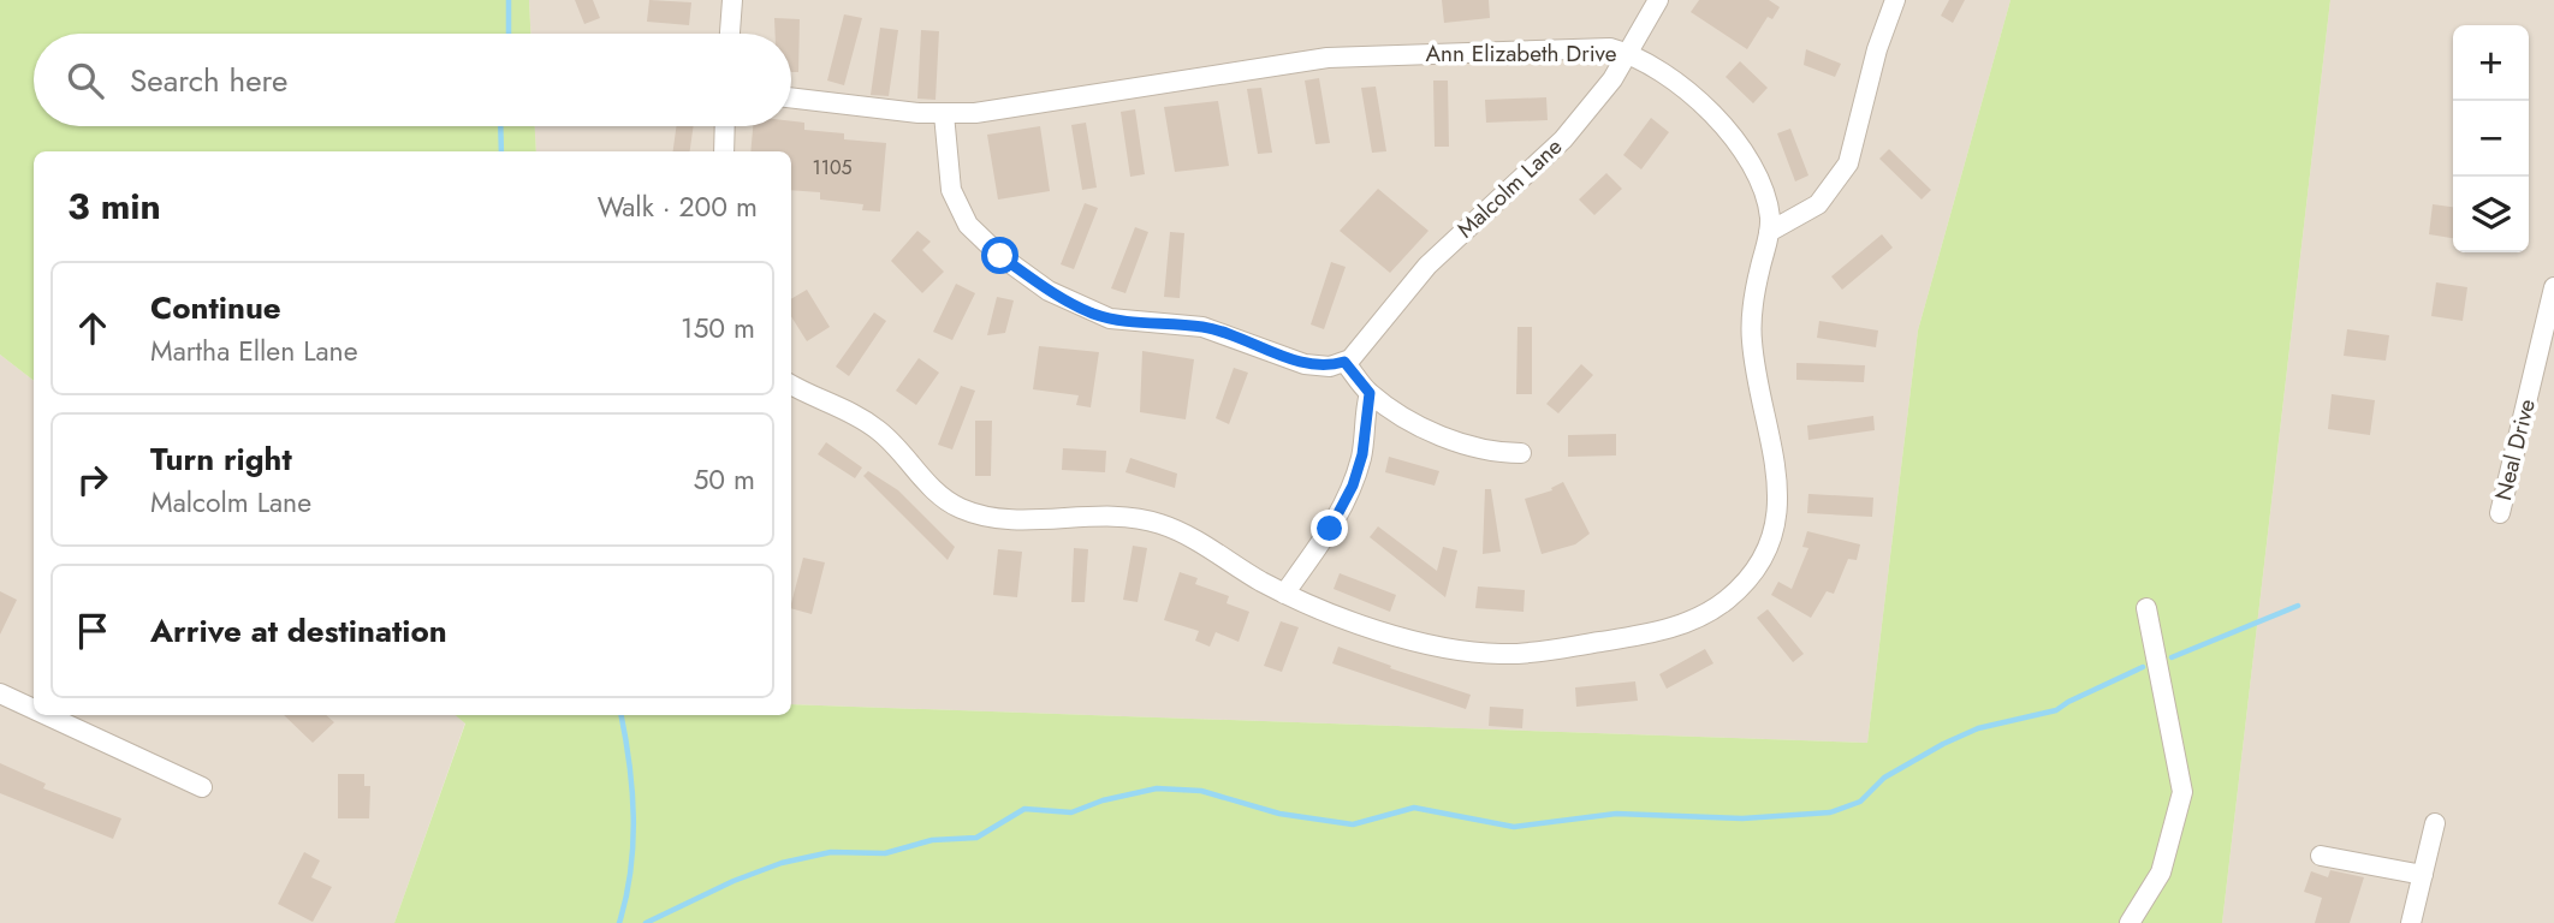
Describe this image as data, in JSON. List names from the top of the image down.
{
  "streets": {
    "street": ["Ann Elizabeth Drive", "Malcolm Lane", "Neal Drive"]
  },
  "crossings": [
    ["Ann Elizabeth Drive", "Malcolm Lane"]
  ],
  "house_numbers": ["1105"],
  "page": {
    "map_buttons": ["+", "−"],
    "search": "Search here",
    "heading": ["3 min", "Walk · 200 m"],
    "list": [
      ["Continue", "Martha Ellen Lane", "150 m"],
      ["Turn right", "Malcolm Lane", "50 m"],
      "Arrive at destination"
    ]
  }
}
